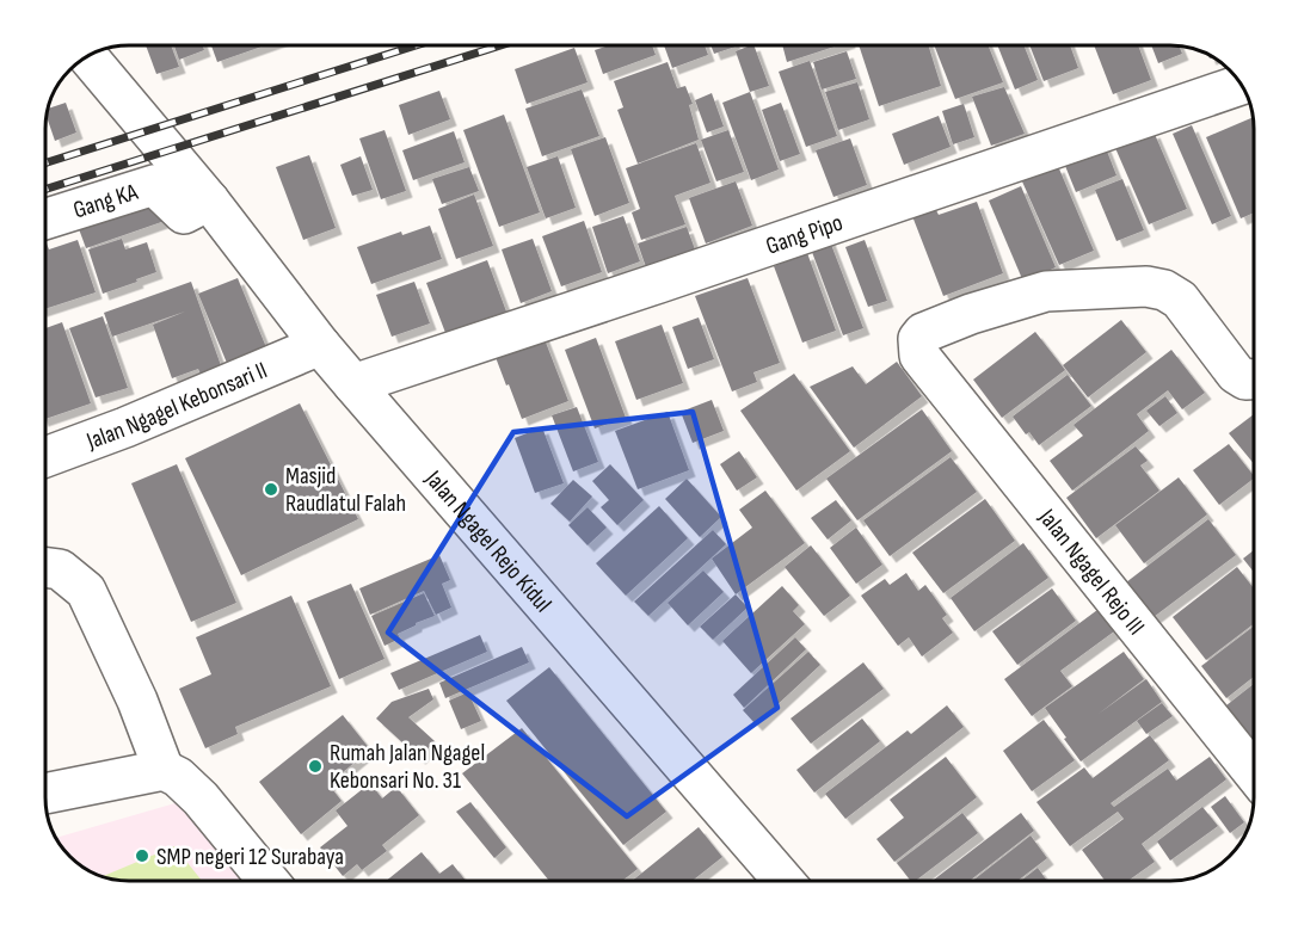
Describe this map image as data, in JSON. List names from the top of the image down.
{
  "streets": {
    "street": [
      "Gang KA",
      "Gang Pipo",
      "Jalan Ngagel Kebonsari II",
      "Jalan Ngagel Rejo Kidul",
      "Jalan Ngagel Rejo III"
    ]
  },
  "crossings": [
    ["Gang KA", "Jalan Ngagel Rejo Kidul"],
    ["Gang Pipo", "Jalan Ngagel Rejo Kidul"],
    ["Jalan Ngagel Kebonsari II", "Jalan Ngagel Rejo Kidul"]
  ],
  "places": ["Masjid Raudlatul Falah", "Rumah Jalan Ngagel Kebonsari No. 31", "SMP negeri 12 Surabaya"]
}
